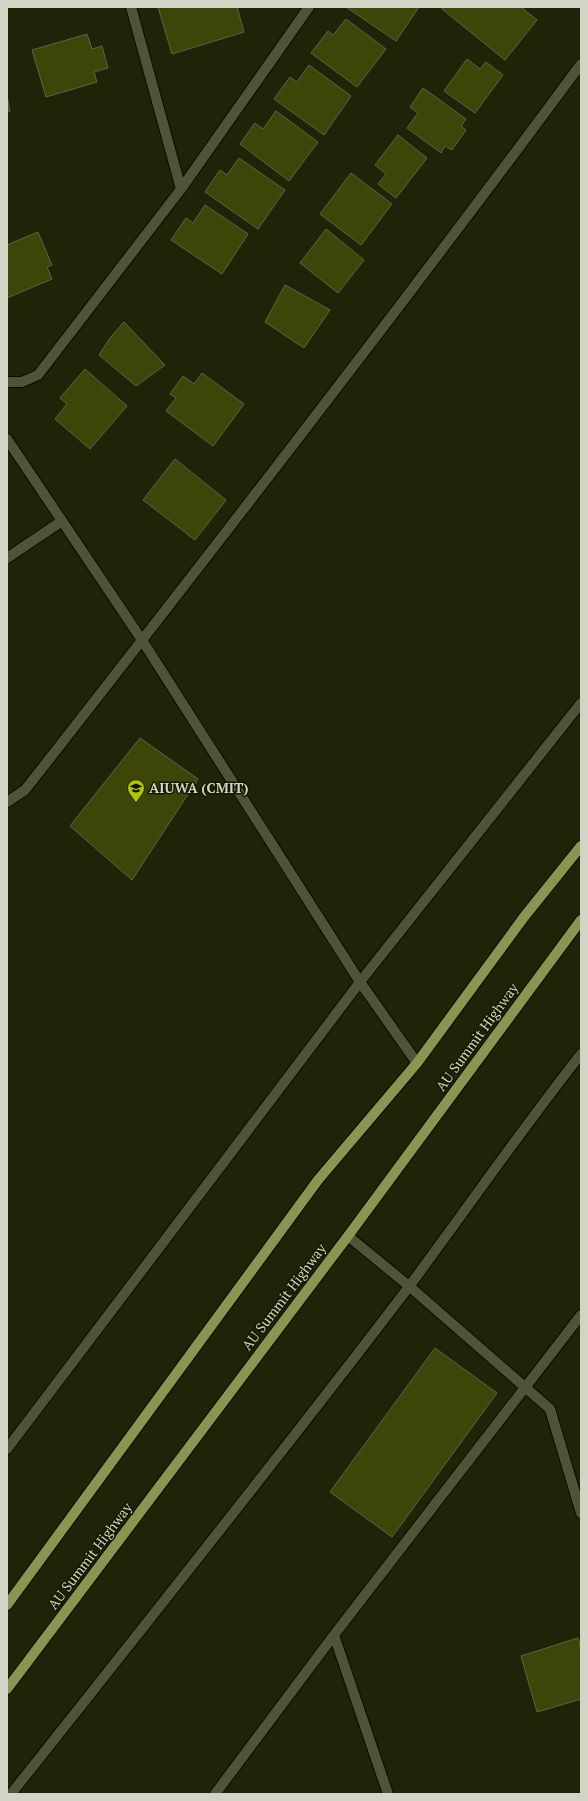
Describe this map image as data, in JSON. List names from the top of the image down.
{
  "streets": {
    "main road": ["AU Summit Highway"]
  },
  "places": {
    "school or university": ["AIUWA (CMIT)"]
  }
}
